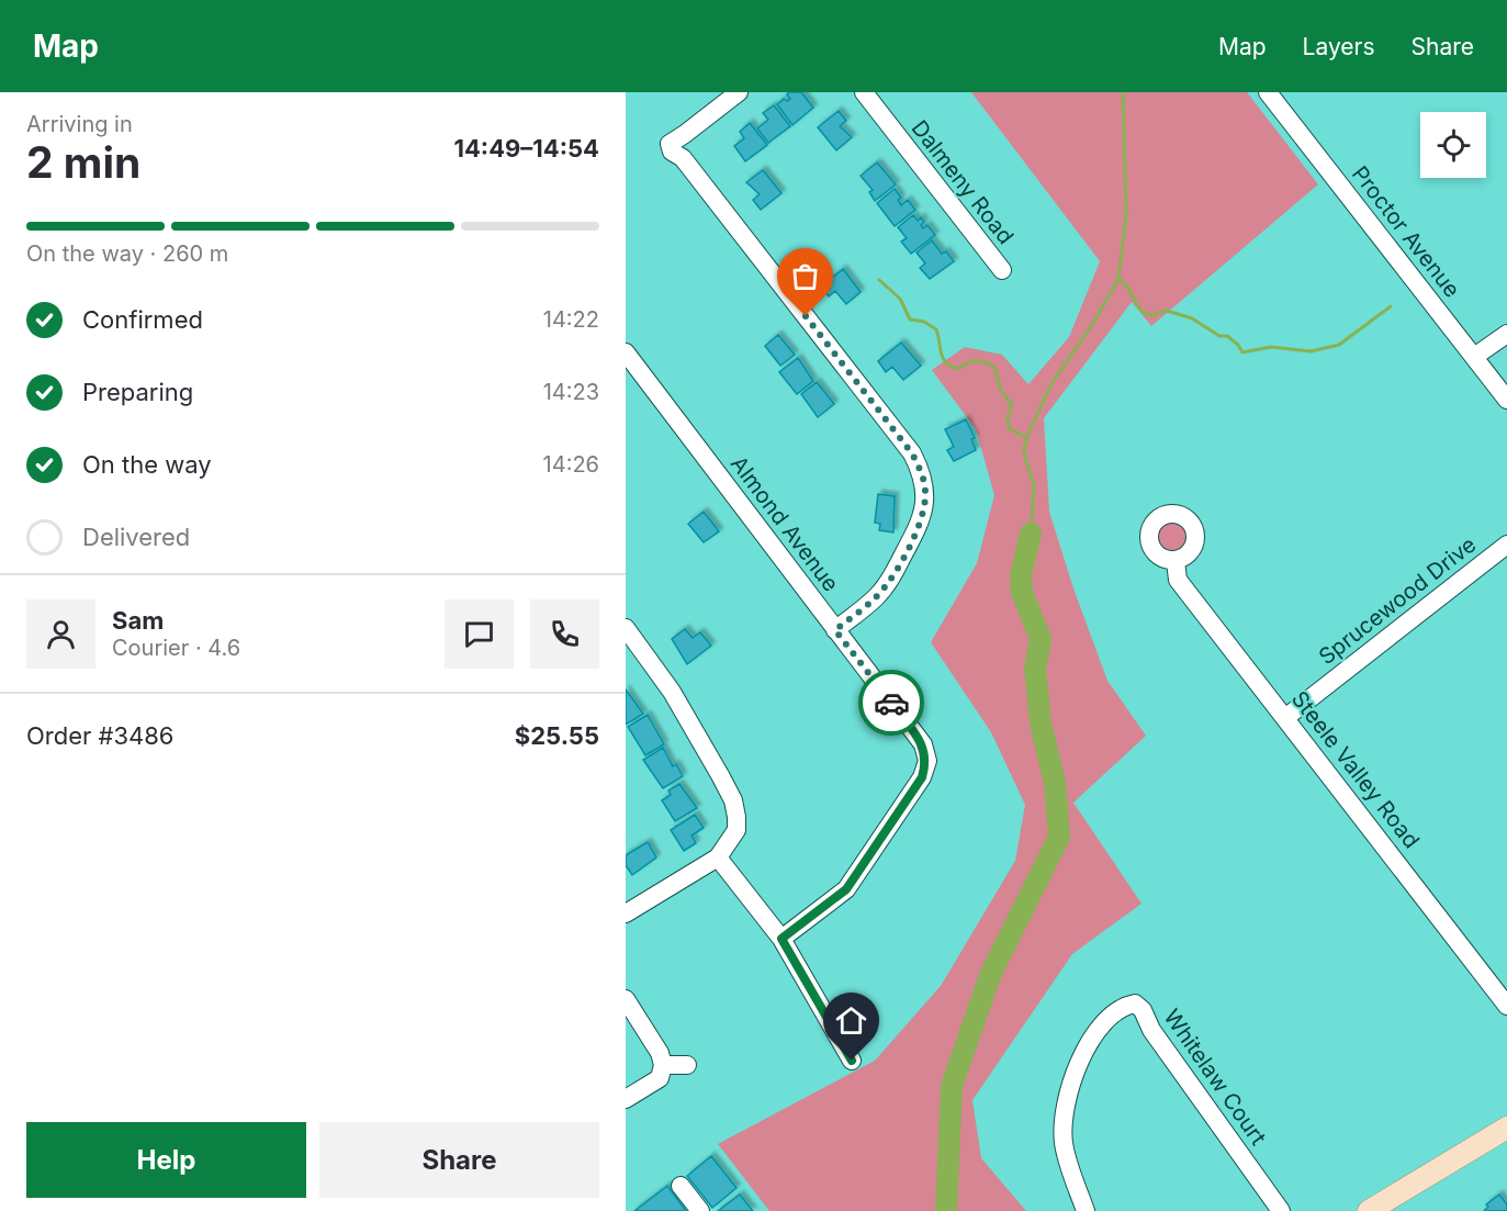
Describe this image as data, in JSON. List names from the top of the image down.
{
  "streets": {
    "street": [
      "Dalmeny Road",
      "Proctor Avenue",
      "Almond Avenue",
      "Sprucewood Drive",
      "Steele Valley Road",
      "Whitelaw Court"
    ]
  },
  "crossings": [
    ["Sprucewood Drive", "Steele Valley Road"]
  ],
  "page": {
    "header": "Map",
    "nav": ["Map", "Layers", "Share"],
    "heading": ["2 min", "Arriving in", "14:49–14:54"],
    "panel": [
      "Sam",
      "Courier · 4.6",
      "Order #3486",
      "$25.55"
    ],
    "bar": "On the way · 260 m",
    "list": [
      ["Confirmed", "14:22"],
      ["Preparing", "14:23"],
      ["On the way", "14:26"],
      "Delivered"
    ],
    "buttons": ["Help", "Share"]
  }
}
